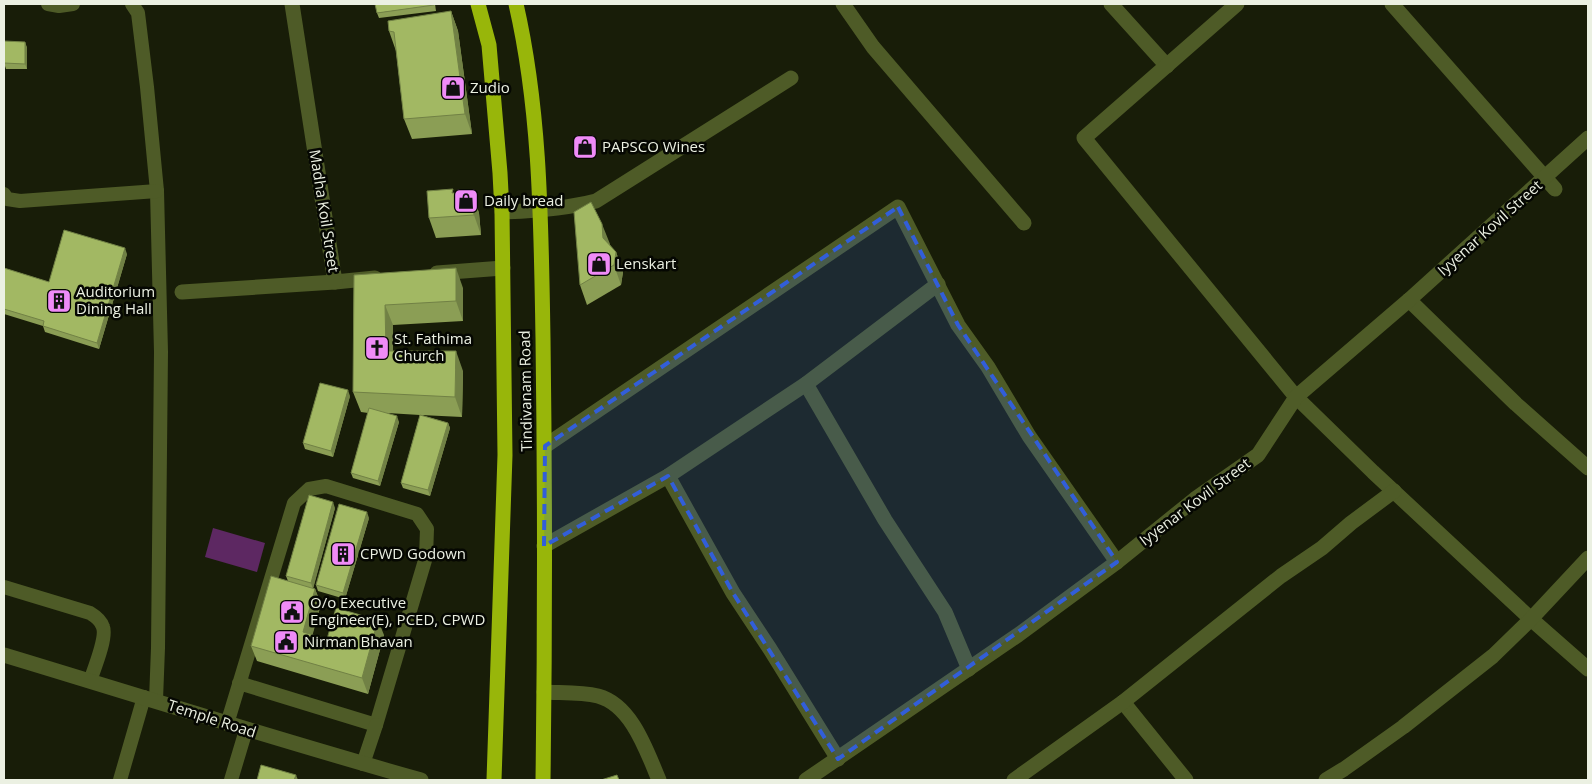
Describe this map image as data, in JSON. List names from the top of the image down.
{
  "streets": {
    "highway": ["Tindivanam Road"],
    "street": ["Madha Koil Street", "Iyyenar Kovil Street", "Temple Road"]
  },
  "places": {
    "shop": [
      "Zudio",
      "PAPSCO Wines",
      "Daily bread",
      "Lenskart"
    ],
    "building": ["Auditorium Dining Hall", "CPWD Godown"],
    "church": ["St. Fathima Church"],
    "public building": ["O/o Executive Engineer(E), PCED, CPWD", "Nirman Bhavan"]
  }
}
